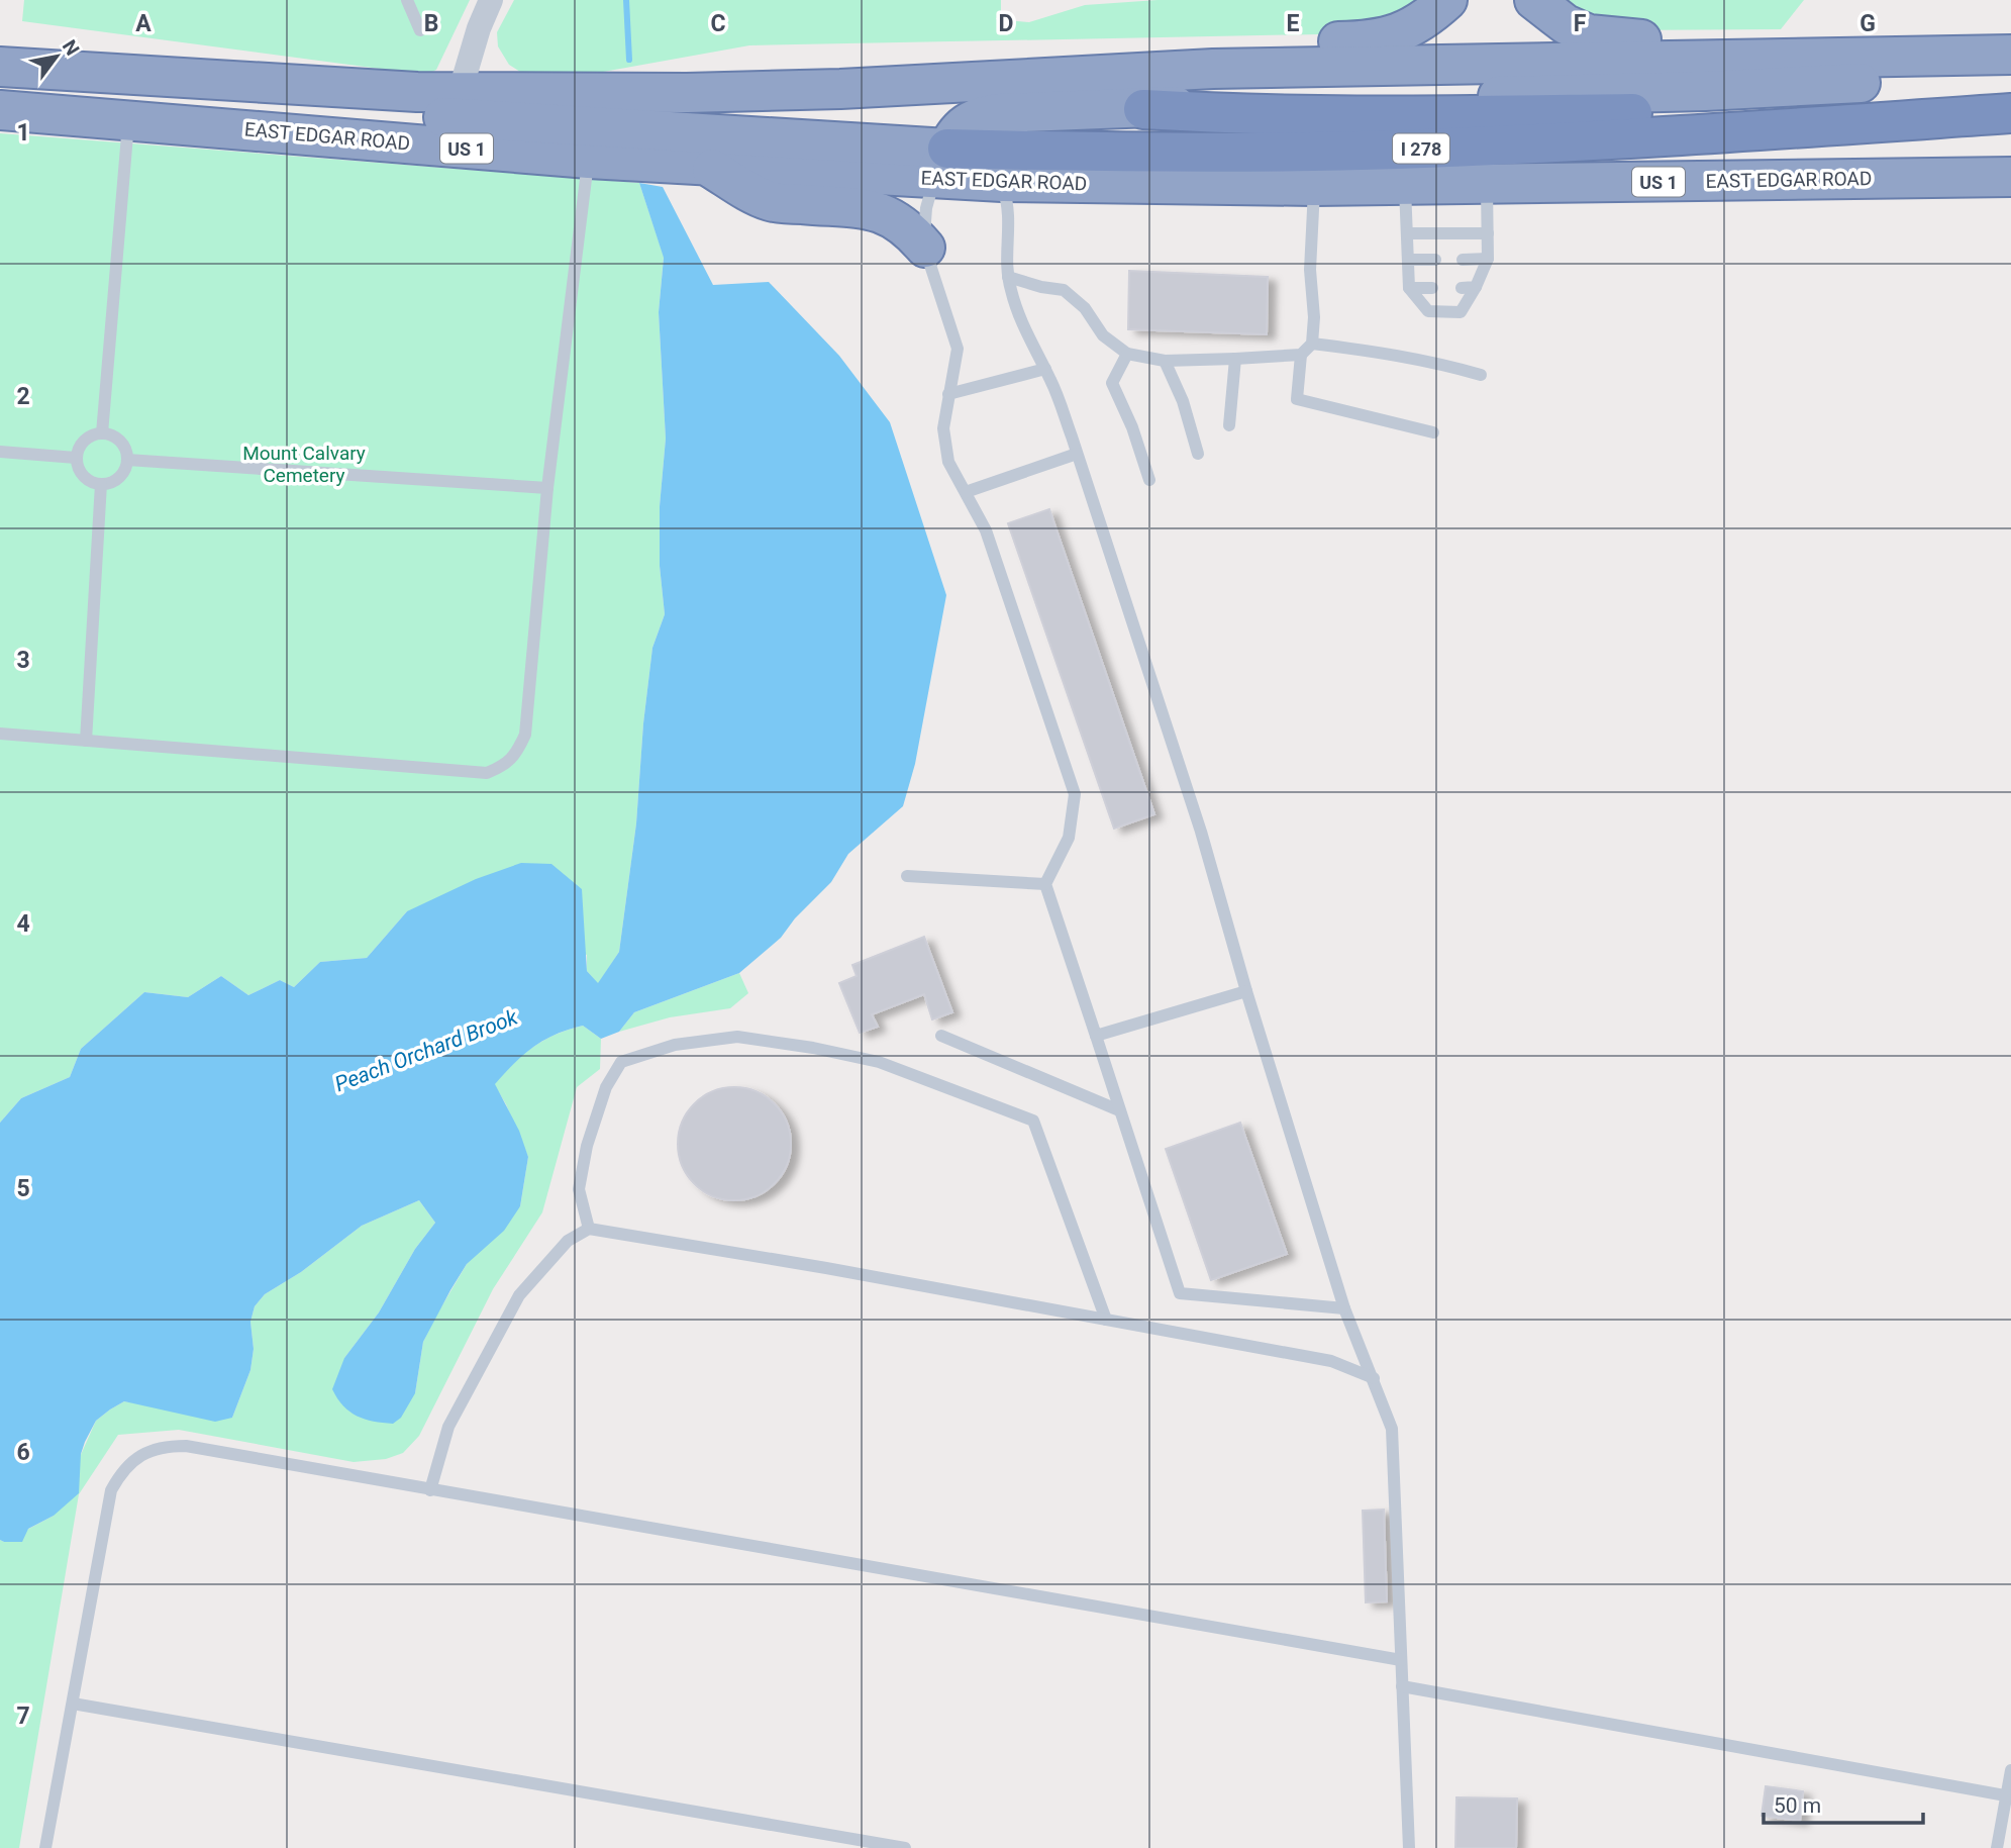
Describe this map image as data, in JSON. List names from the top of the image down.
{
  "streets": {
    "highway": ["EAST EDGAR ROAD", "US 1", "I 278"]
  },
  "crossings": [
    ["EAST EDGAR ROAD", "I 278"]
  ],
  "water": ["Peach Orchard Brook"],
  "parks": ["Mount Calvary Cemetery"],
  "scale_bar": "50 m",
  "north": "top right",
  "grid": {
    "columns": [
      "A",
      "B",
      "C",
      "D",
      "E",
      "F",
      "G"
    ],
    "rows": [
      "1",
      "2",
      "3",
      "4",
      "5",
      "6",
      "7"
    ]
  }
}
